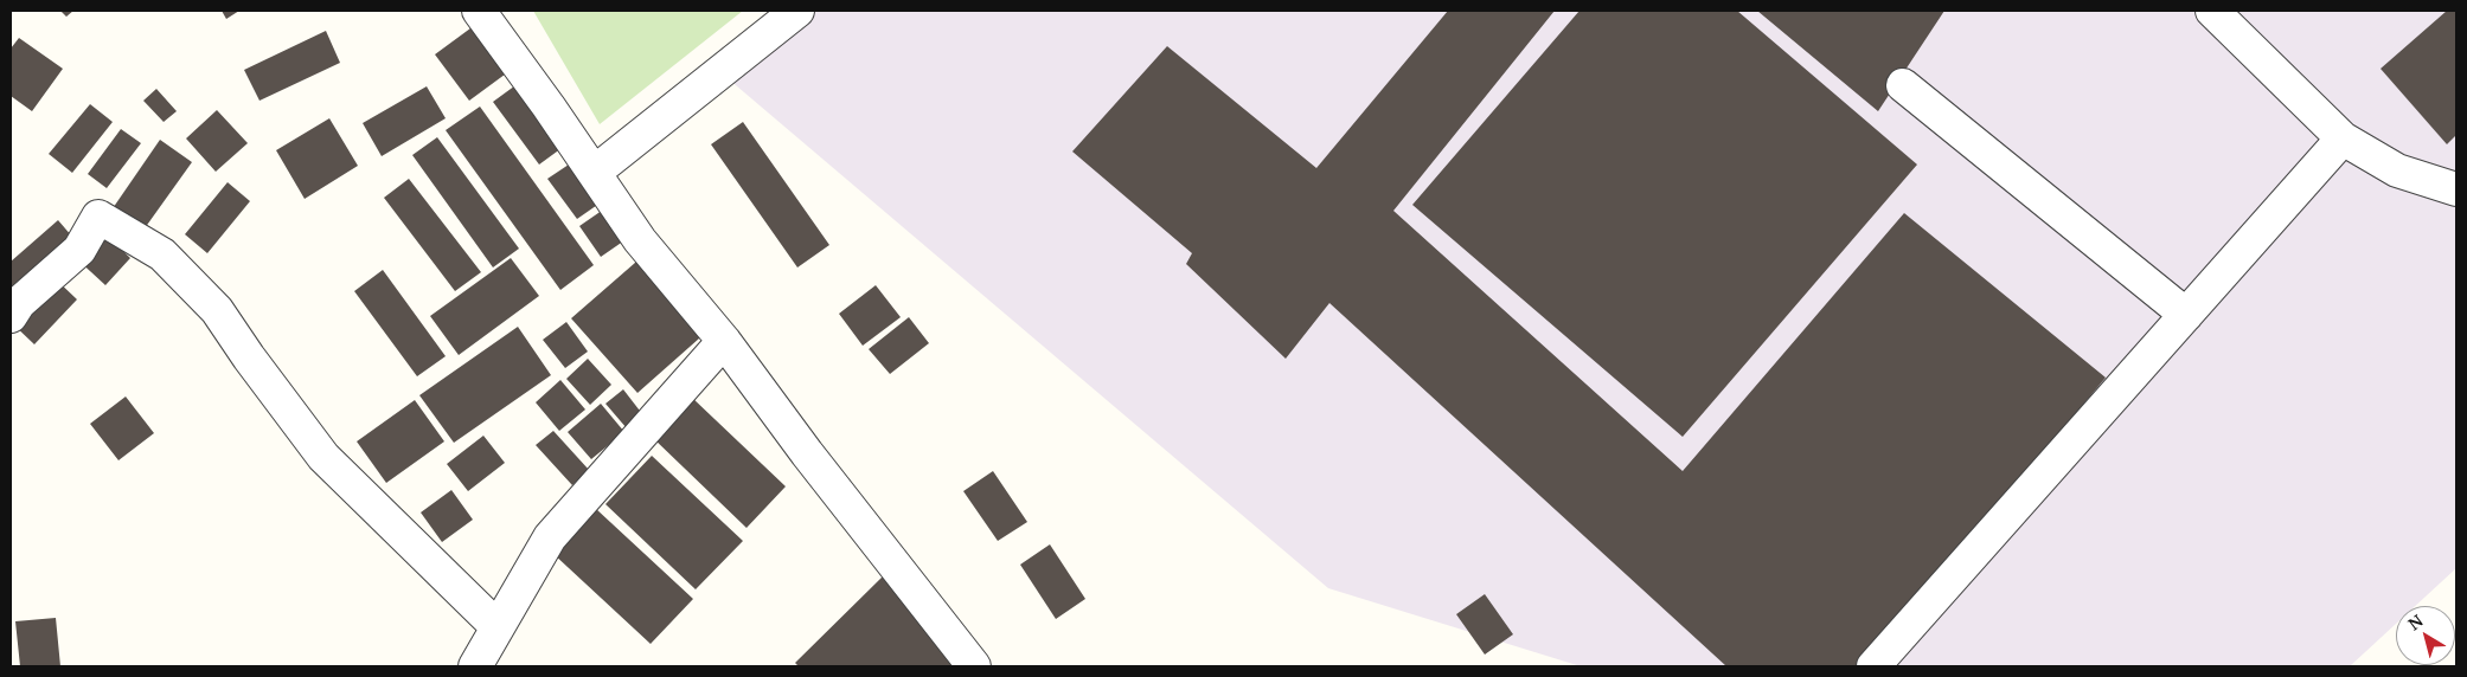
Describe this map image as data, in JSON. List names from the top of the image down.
{
  "north": "top left"
}
